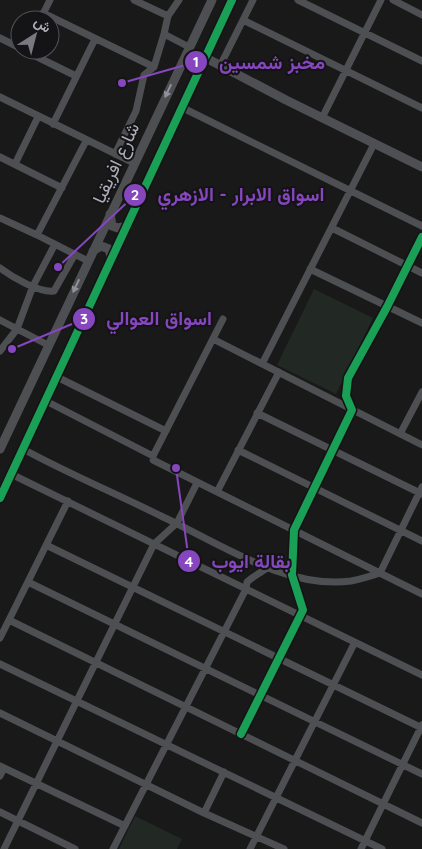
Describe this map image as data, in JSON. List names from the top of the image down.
{
  "streets": {
    "street": ["شارع افريقيا"]
  },
  "places": [
    "مخبز شمسين",
    "اسواق الابرار - الازهري",
    "اسواق العوالي",
    "بقالة ايوب"
  ],
  "north": "top right"
}
